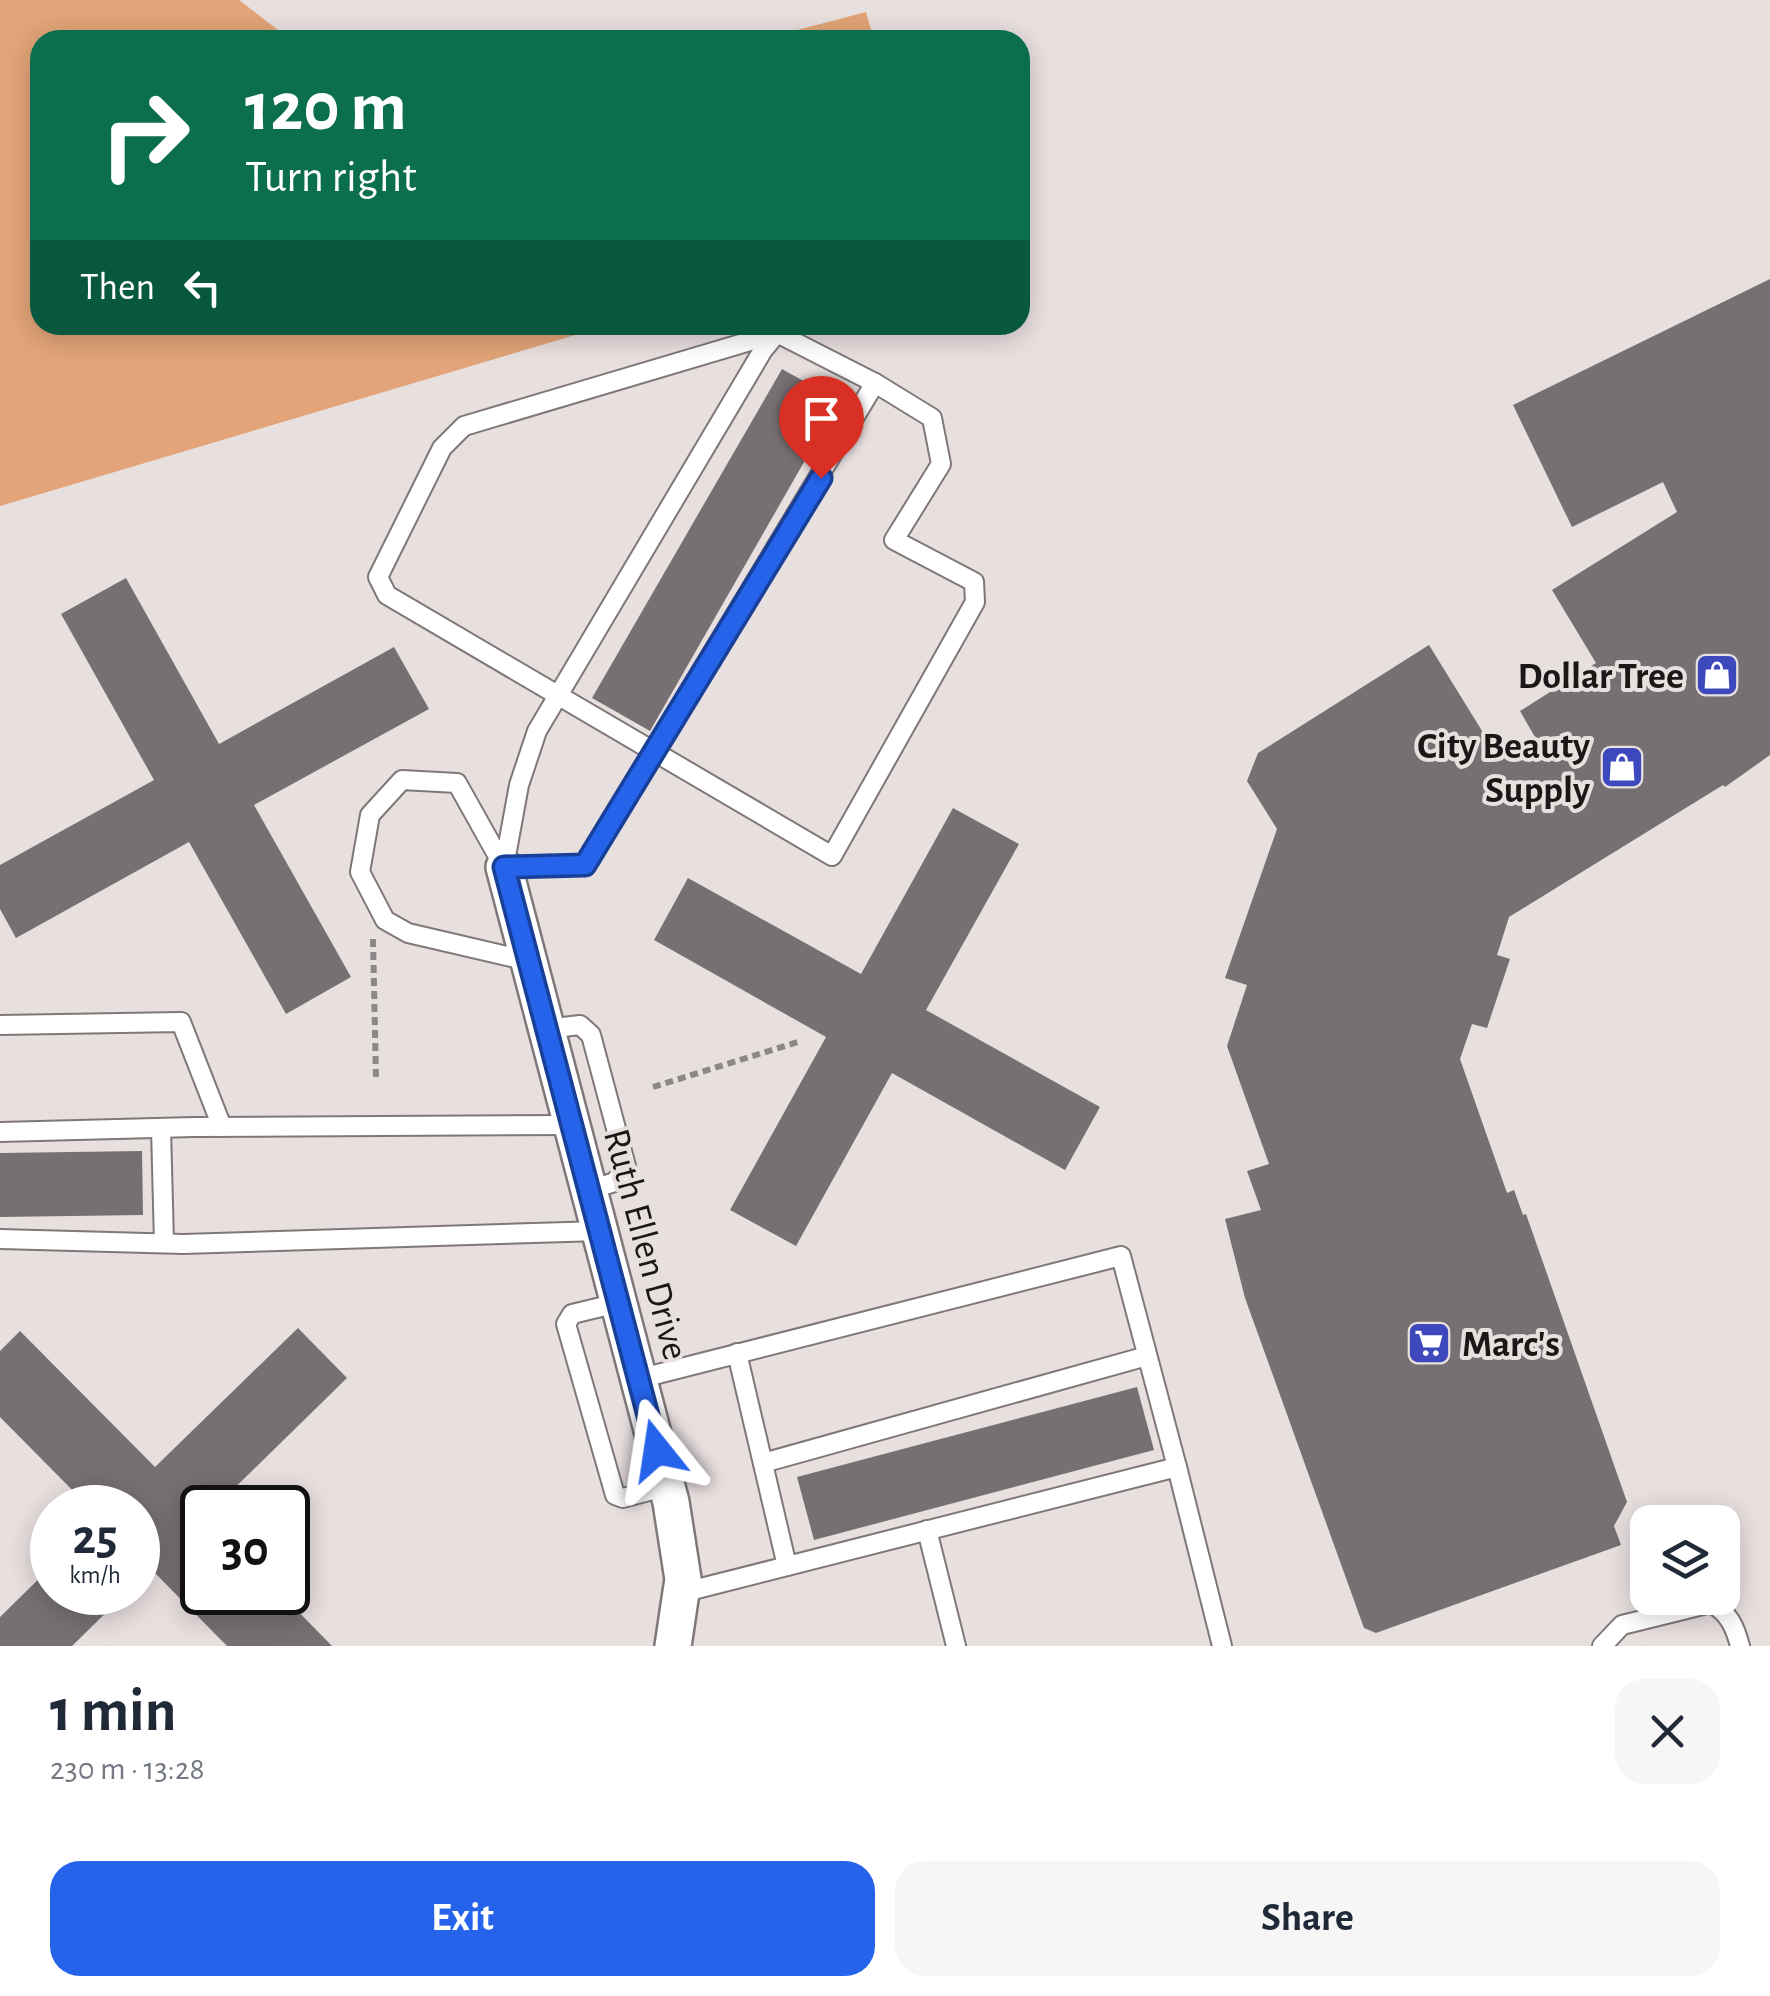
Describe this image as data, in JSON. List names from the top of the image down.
{
  "streets": {
    "street": ["Ruth Ellen Drive"]
  },
  "places": {
    "shop": ["Dollar Tree", "City Beauty Supply"],
    "supermarket": ["Marc's"]
  },
  "page": {
    "turn": ["120 m", "Turn right"],
    "then": "Then",
    "speed": "25 km/h",
    "limit": "30",
    "heading": ["1 min", "230 m · 13:28"],
    "buttons": ["Exit", "Share"]
  }
}
